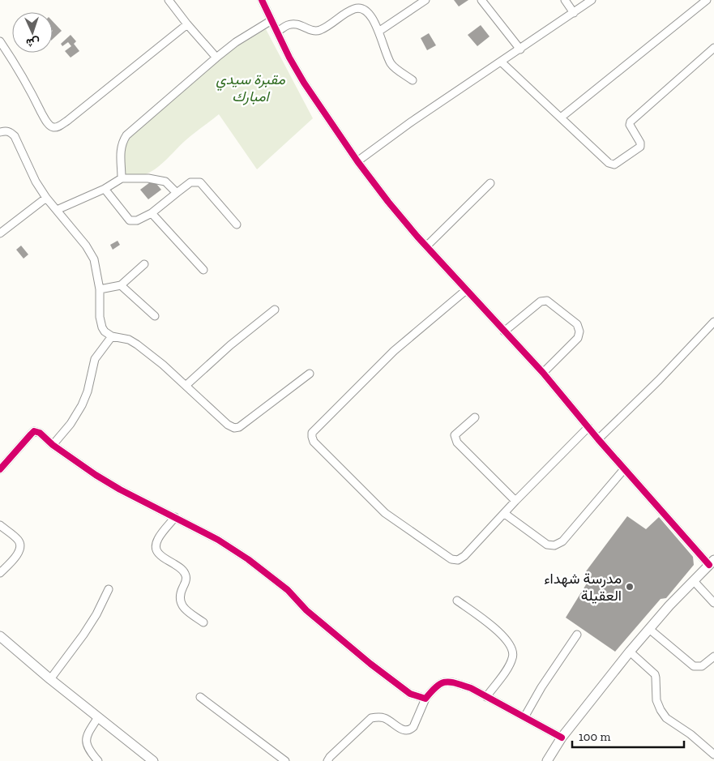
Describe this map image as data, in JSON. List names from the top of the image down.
{
  "parks": ["مقبرة سيدي امبارك"],
  "places": ["مدرسة شهداء العقيلة"],
  "scale_bar": "100 m",
  "north": "bottom"
}
